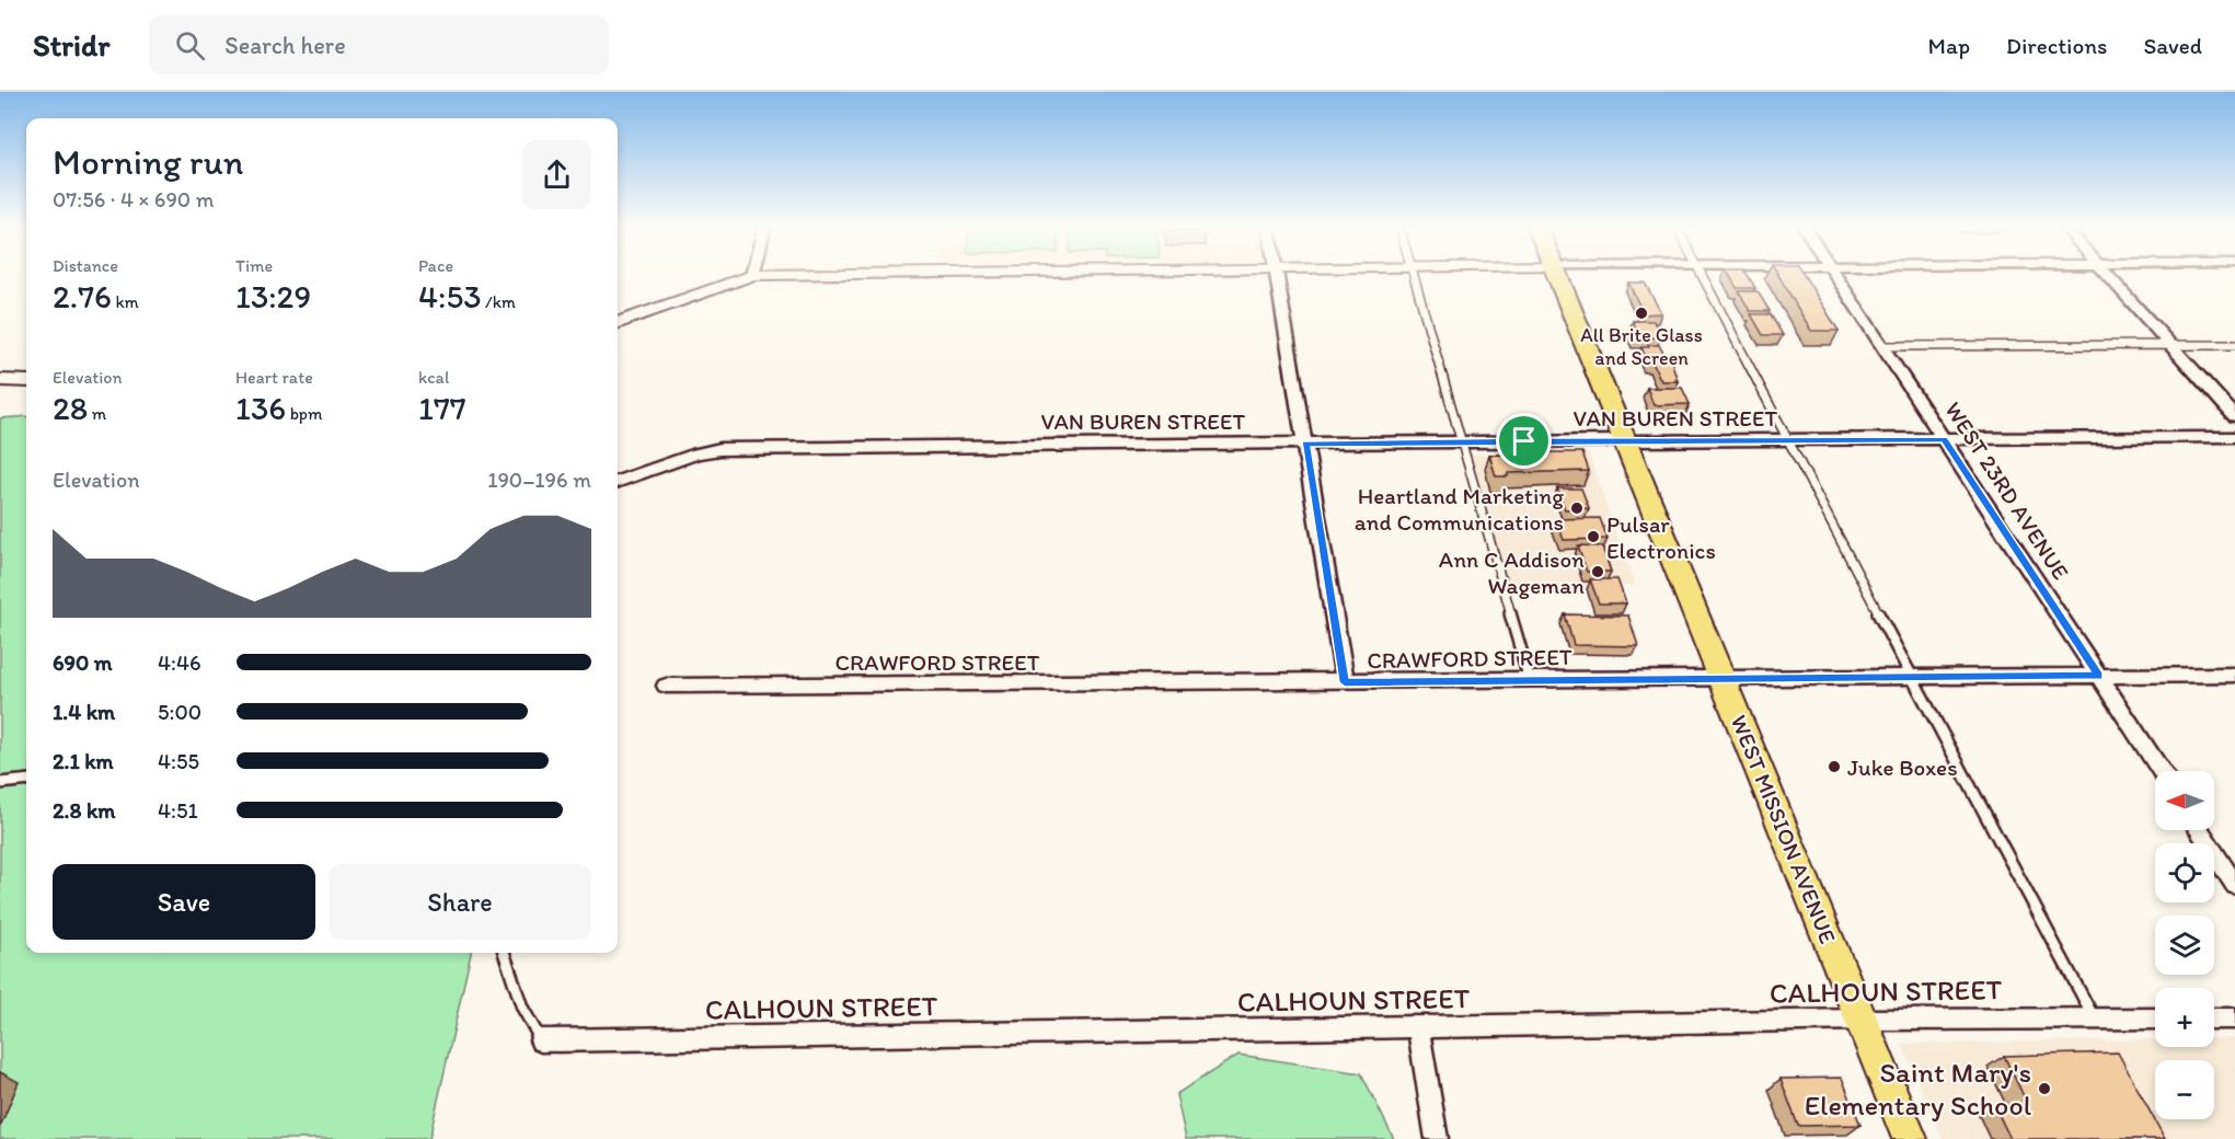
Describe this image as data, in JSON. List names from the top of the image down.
{
  "streets": {
    "main road": ["WEST MISSION AVENUE"],
    "street": [
      "VAN BUREN STREET",
      "WEST 23RD AVENUE",
      "CRAWFORD STREET",
      "CALHOUN STREET"
    ]
  },
  "crossings": [
    ["VAN BUREN STREET", "WEST 23RD AVENUE"],
    ["VAN BUREN STREET", "WEST MISSION AVENUE"],
    ["WEST 23RD AVENUE", "CRAWFORD STREET"],
    ["CRAWFORD STREET", "WEST MISSION AVENUE"],
    ["WEST MISSION AVENUE", "CALHOUN STREET"]
  ],
  "places": [
    "All Brite Glass and Screen",
    "Heartland Marketing and Communications",
    "Pulsar Electronics",
    "Ann C Addison Wageman",
    "Juke Boxes",
    "Saint Mary's Elementary School"
  ],
  "north": "left",
  "page": {
    "header": "Stridr",
    "search": "Search here",
    "nav": ["Map", "Directions", "Saved"],
    "heading": ["Morning run", "07:56 · 4 × 690 m"],
    "stats": [
      ["Distance", "2.76 km"],
      ["Time", "13:29"],
      ["Pace", "4:53 /km"],
      ["Elevation", "28 m"],
      ["Heart rate", "136 bpm"],
      ["kcal", "177"]
    ],
    "chart": ["Elevation", "190–196 m"],
    "list": [
      {
        "name": "690 m",
        "note": "4:46"
      },
      {
        "name": "1.4 km",
        "note": "5:00"
      },
      {
        "name": "2.1 km",
        "note": "4:55"
      },
      {
        "name": "2.8 km",
        "note": "4:51"
      }
    ],
    "map_buttons": ["+", "−"],
    "buttons": ["Save", "Share"]
  }
}
